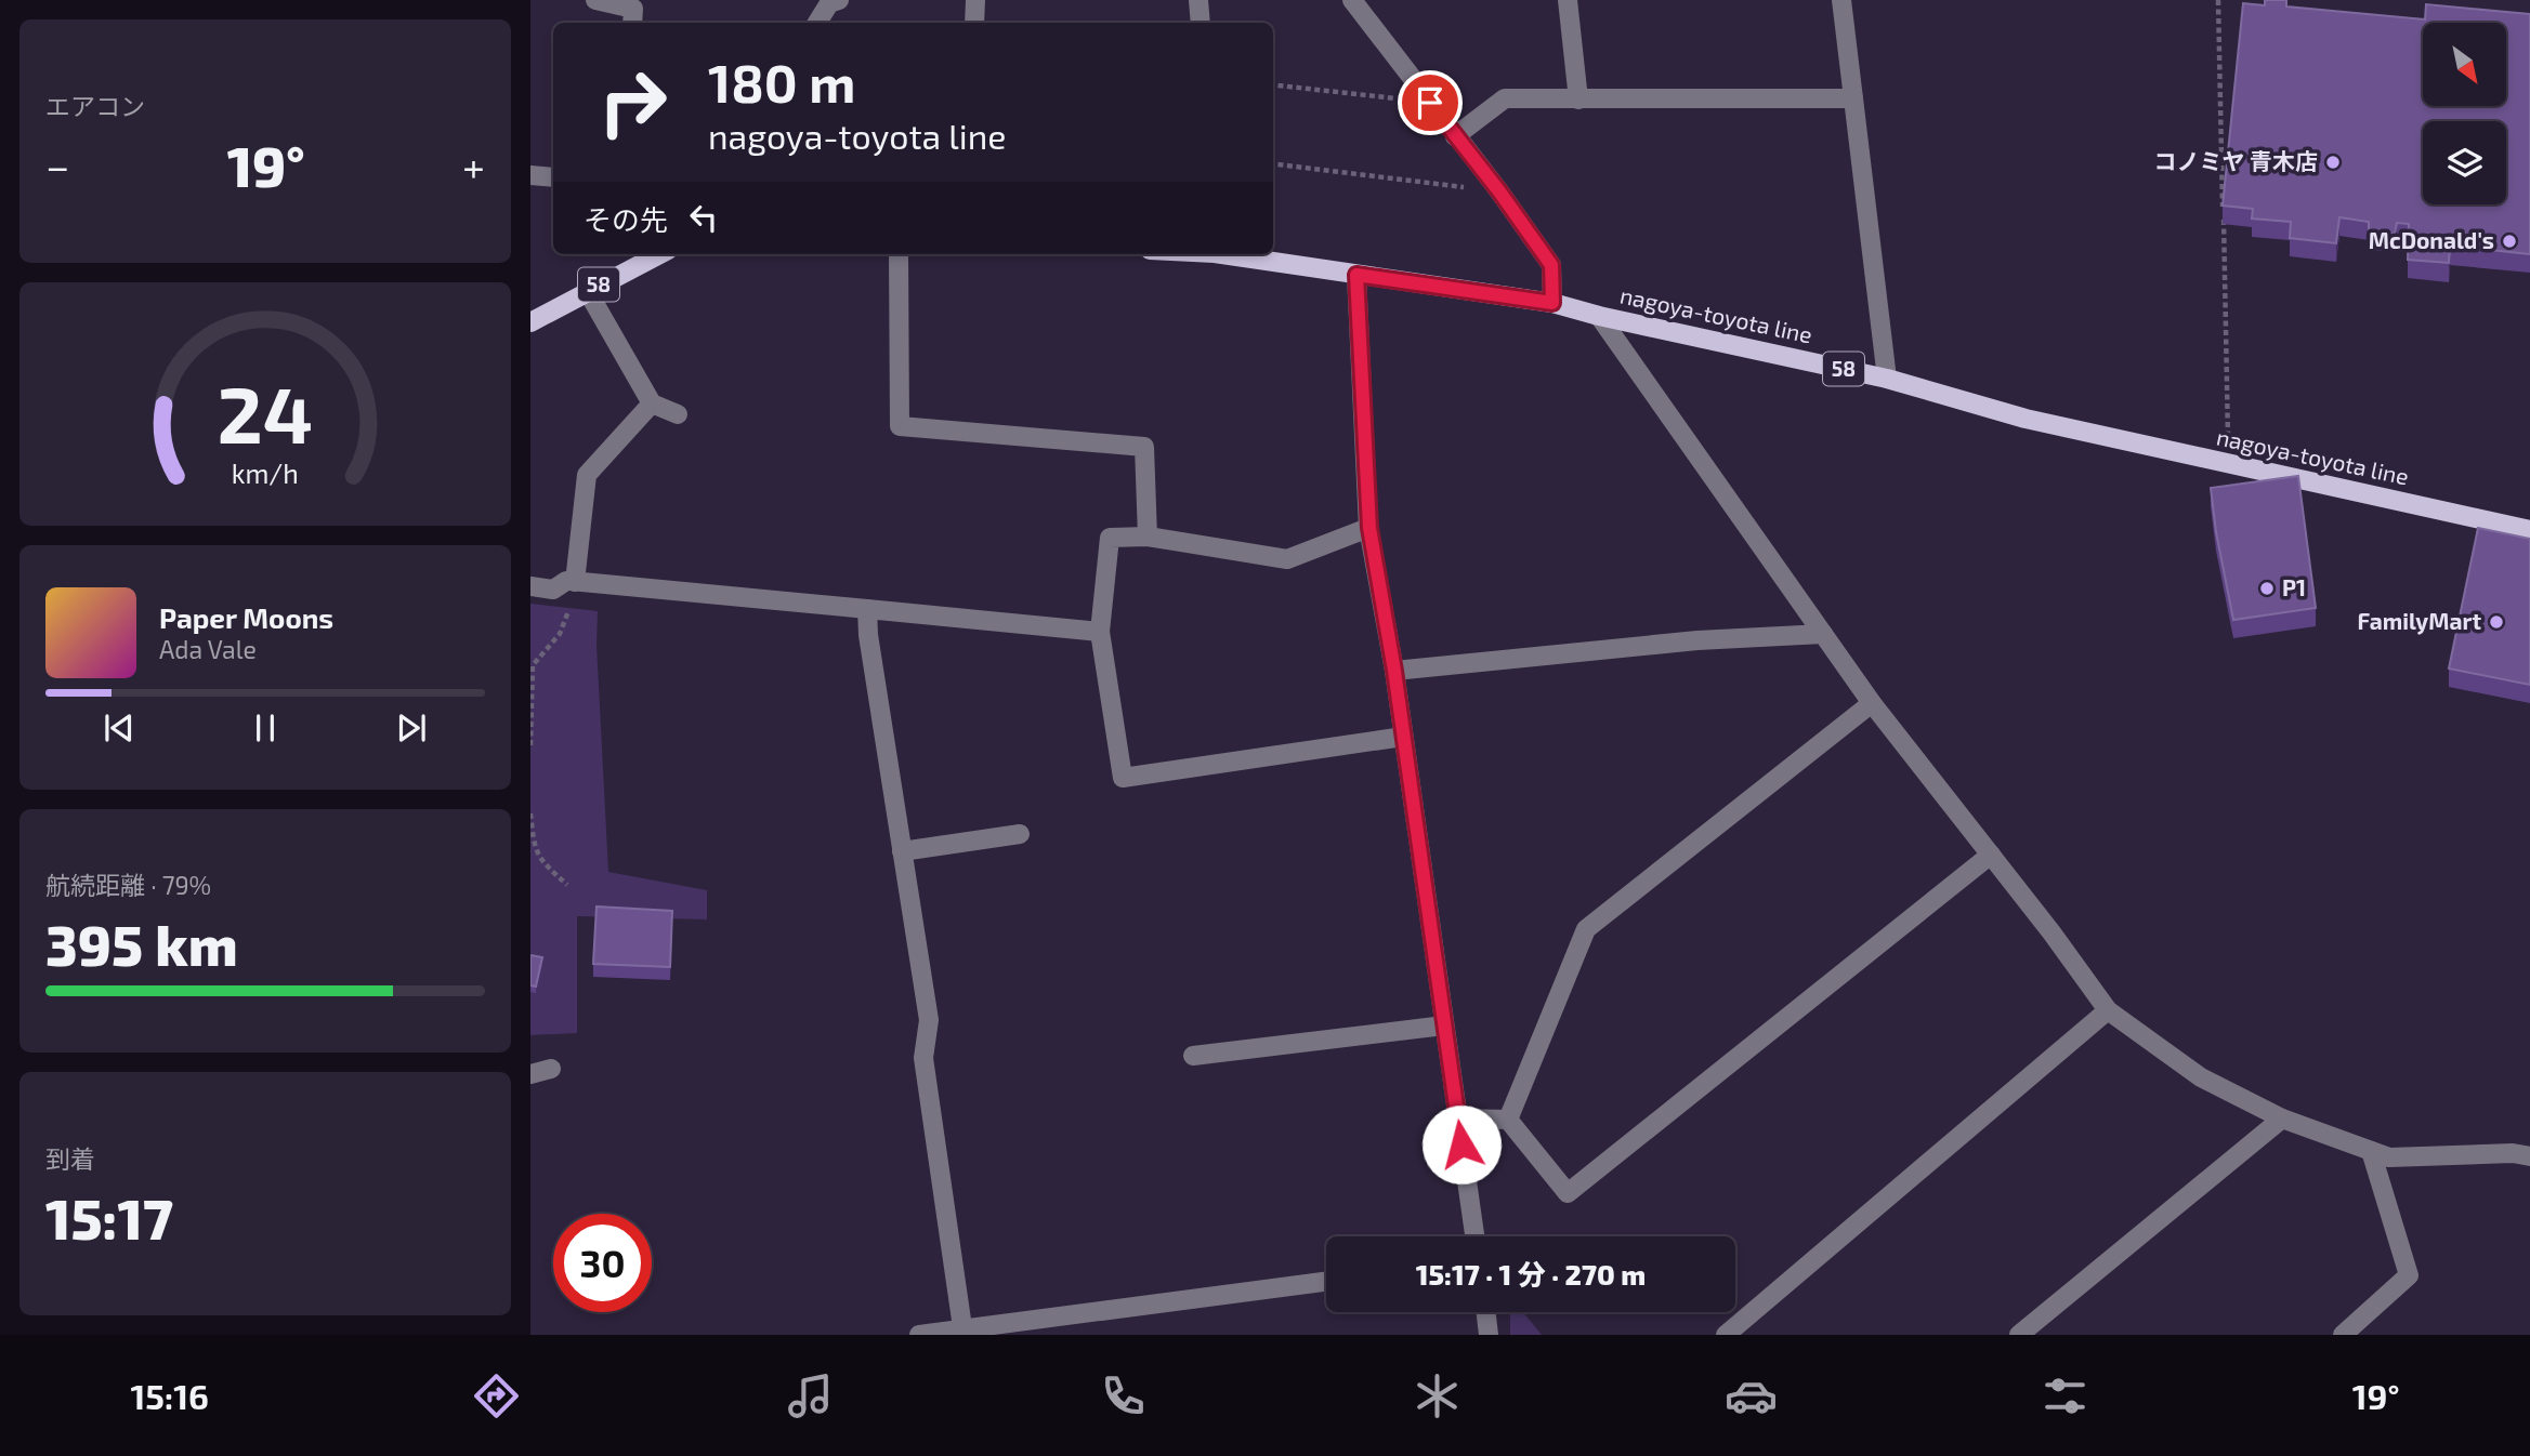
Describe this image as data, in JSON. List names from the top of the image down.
{
  "streets": {
    "main road": ["58", "nagoya-toyota line"]
  },
  "places": [
    "コノミヤ 青木店",
    "McDonald's",
    "P1",
    "FamilyMart"
  ],
  "north": "bottom right",
  "page": {
    "tile": [
      "エアコン",
      ["航続距離 · 79%", "395 km"],
      ["到着", "15:17"]
    ],
    "turn": ["180 m", "nagoya-toyota line"],
    "heat": ["−", "19°", "+"],
    "then": "その先",
    "song": ["Paper Moons", "Ada Vale"],
    "limit": "30",
    "trip": "15:17 · 1 分 · 270 m",
    "tabs": ["15:16", "19°"],
    "gauge": ["24", "km/h"]
  }
}
